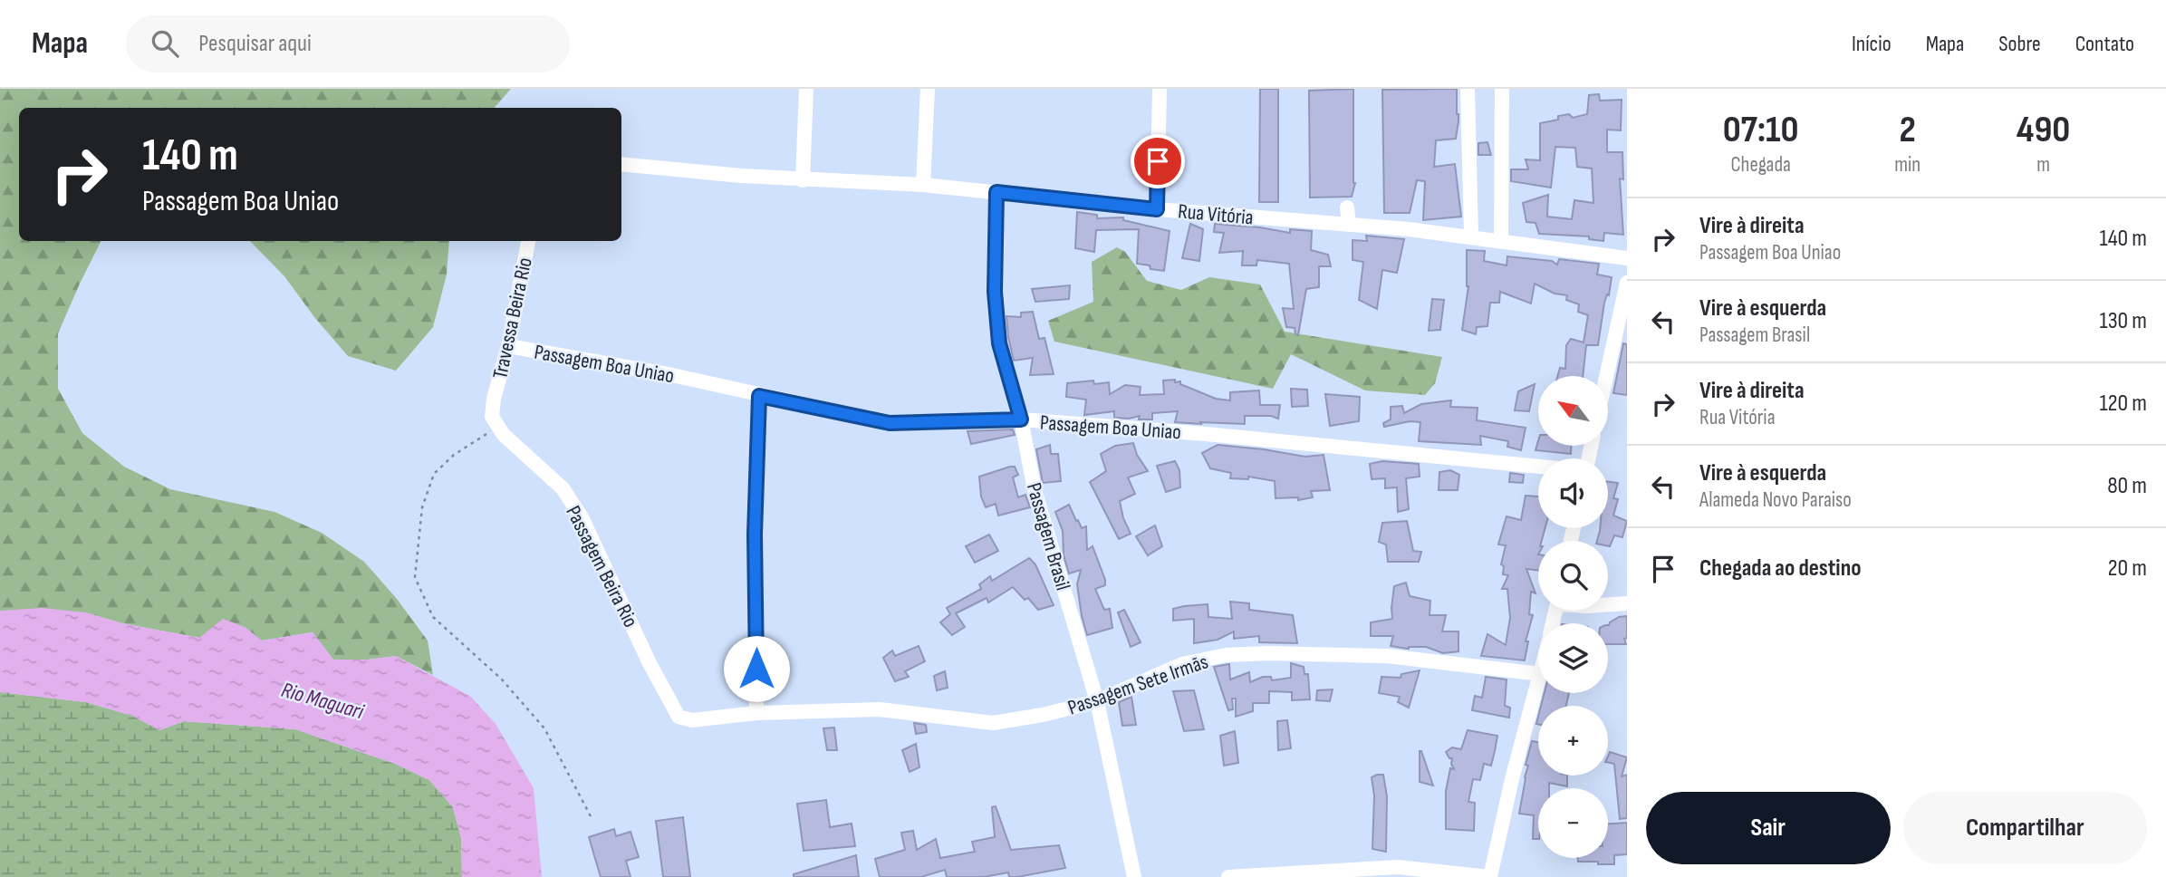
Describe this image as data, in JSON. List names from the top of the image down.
{
  "streets": {
    "street": [
      "Rua Vitória",
      "Travessa Beira Rio",
      "Passagem Boa Uniao",
      "Passagem Brasil",
      "Passagem Beira Rio",
      "Passagem Sete Irmãs"
    ]
  },
  "crossings": [
    ["Rua Vitória", "Passagem Brasil"],
    ["Travessa Beira Rio", "Passagem Boa Uniao"],
    ["Travessa Beira Rio", "Passagem Beira Rio"],
    ["Passagem Boa Uniao", "Passagem Brasil"],
    ["Passagem Brasil", "Passagem Sete Irmãs"],
    ["Passagem Beira Rio", "Passagem Sete Irmãs"]
  ],
  "water": ["Rio Maguari"],
  "north": "top left",
  "page": {
    "header": "Mapa",
    "search": "Pesquisar aqui",
    "nav": [
      "Início",
      "Mapa",
      "Sobre",
      "Contato"
    ],
    "eta": [
      "07:10",
      "Chegada",
      "2",
      "min",
      "490",
      "m"
    ],
    "turn": ["140 m", "Passagem Boa Uniao"],
    "list": [
      {
        "name": "Vire à direita",
        "note": "Passagem Boa Uniao",
        "value": "140 m"
      },
      {
        "name": "Vire à esquerda",
        "note": "Passagem Brasil",
        "value": "130 m"
      },
      {
        "name": "Vire à direita",
        "note": "Rua Vitória",
        "value": "120 m"
      },
      {
        "name": "Vire à esquerda",
        "note": "Alameda Novo Paraiso",
        "value": "80 m"
      },
      {
        "name": "Chegada ao destino",
        "value": "20 m"
      }
    ],
    "map_buttons": ["+", "−"],
    "buttons": ["Sair", "Compartilhar"]
  }
}
